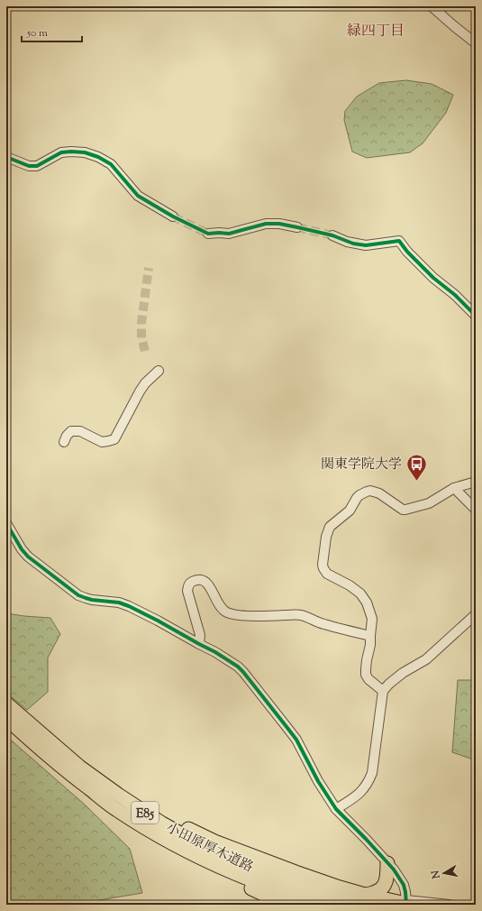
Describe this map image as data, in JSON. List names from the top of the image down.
{
  "streets": {
    "highway": ["E85", "小田原厚木道路"]
  },
  "districts": ["緑四丁目"],
  "places": {
    "bus stop": ["関東学院大学"]
  },
  "scale_bar": "50 m",
  "north": "left"
}
